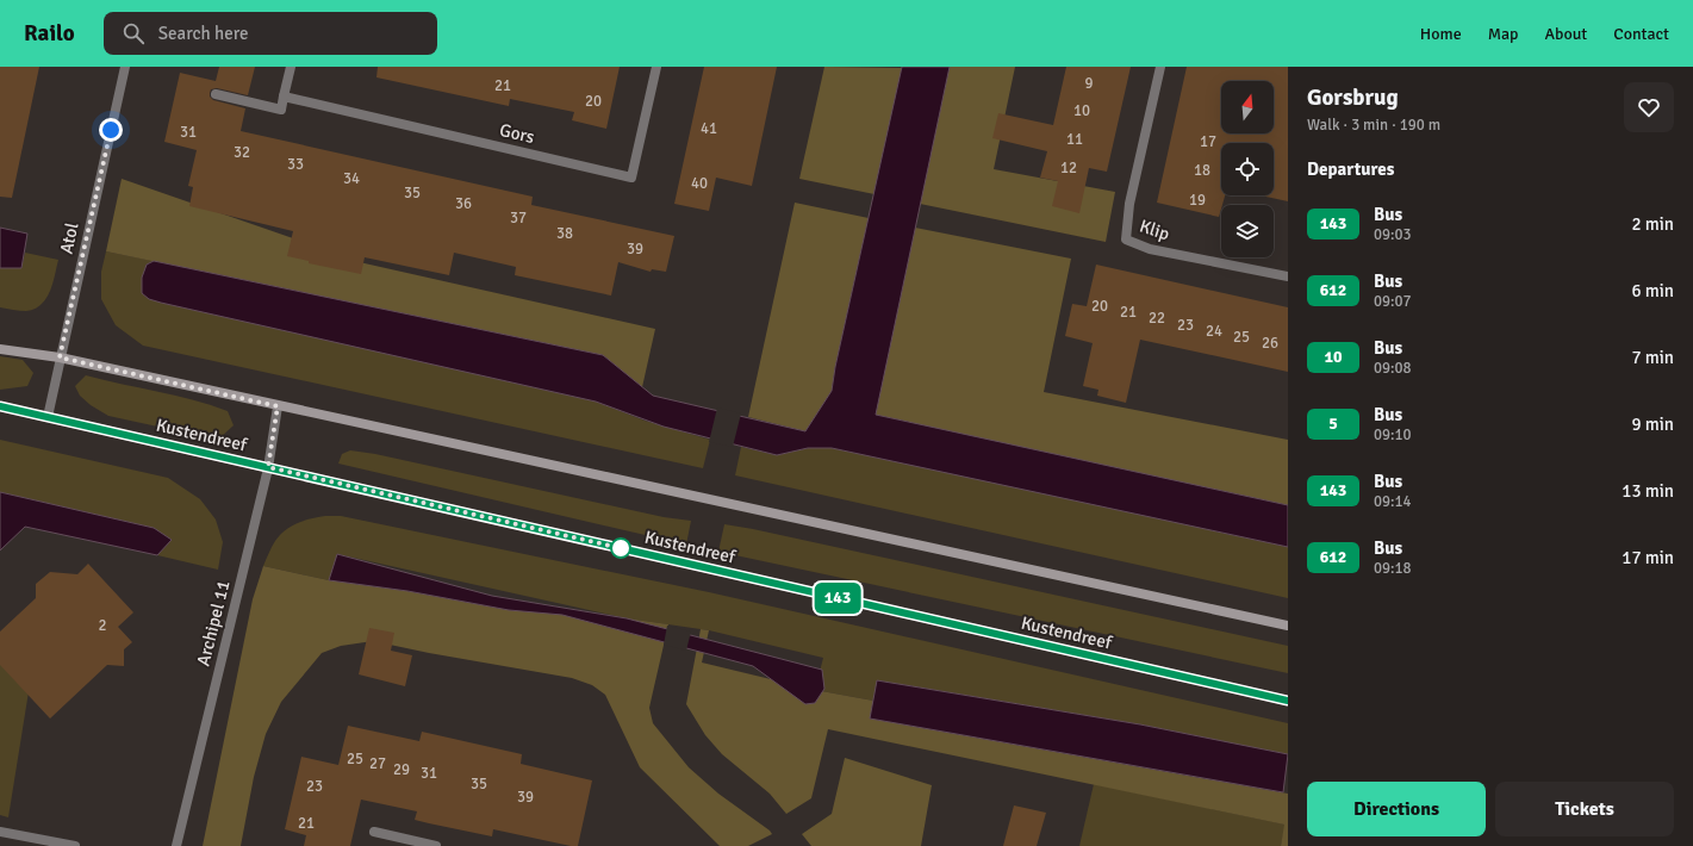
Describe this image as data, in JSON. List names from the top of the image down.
{
  "streets": {
    "main road": ["Kustendreef"],
    "street": [
      "Gors",
      "Klip",
      "Atol",
      "Archipel 11"
    ]
  },
  "crossings": [
    ["Atol", "Kustendreef"],
    ["Kustendreef", "Archipel 11"]
  ],
  "lines": ["bus line 143"],
  "house_numbers": [
    "9",
    "21",
    "20",
    "10",
    "41",
    "31",
    "11",
    "17",
    "32",
    "33",
    "12",
    "18",
    "34",
    "40",
    "35",
    "19",
    "36",
    "37",
    "38",
    "39",
    "20",
    "21",
    "22",
    "23",
    "24",
    "25",
    "26",
    "2",
    "25",
    "27",
    "29",
    "31",
    "35",
    "23",
    "39",
    "21"
  ],
  "north": "top",
  "page": {
    "header": "Railo",
    "search": "Search here",
    "nav": [
      "Home",
      "Map",
      "About",
      "Contact"
    ],
    "on_map": "143",
    "heading": [
      ["Gorsbrug", "Walk · 3 min · 190 m"],
      "Departures"
    ],
    "list": [
      {
        "mark": "143",
        "name": "Bus",
        "note": "09:03",
        "value": "2 min"
      },
      {
        "mark": "612",
        "name": "Bus",
        "note": "09:07",
        "value": "6 min"
      },
      {
        "mark": "10",
        "name": "Bus",
        "note": "09:08",
        "value": "7 min"
      },
      {
        "mark": "5",
        "name": "Bus",
        "note": "09:10",
        "value": "9 min"
      },
      {
        "mark": "143",
        "name": "Bus",
        "note": "09:14",
        "value": "13 min"
      },
      {
        "mark": "612",
        "name": "Bus",
        "note": "09:18",
        "value": "17 min"
      }
    ],
    "buttons": ["Directions", "Tickets"]
  }
}
